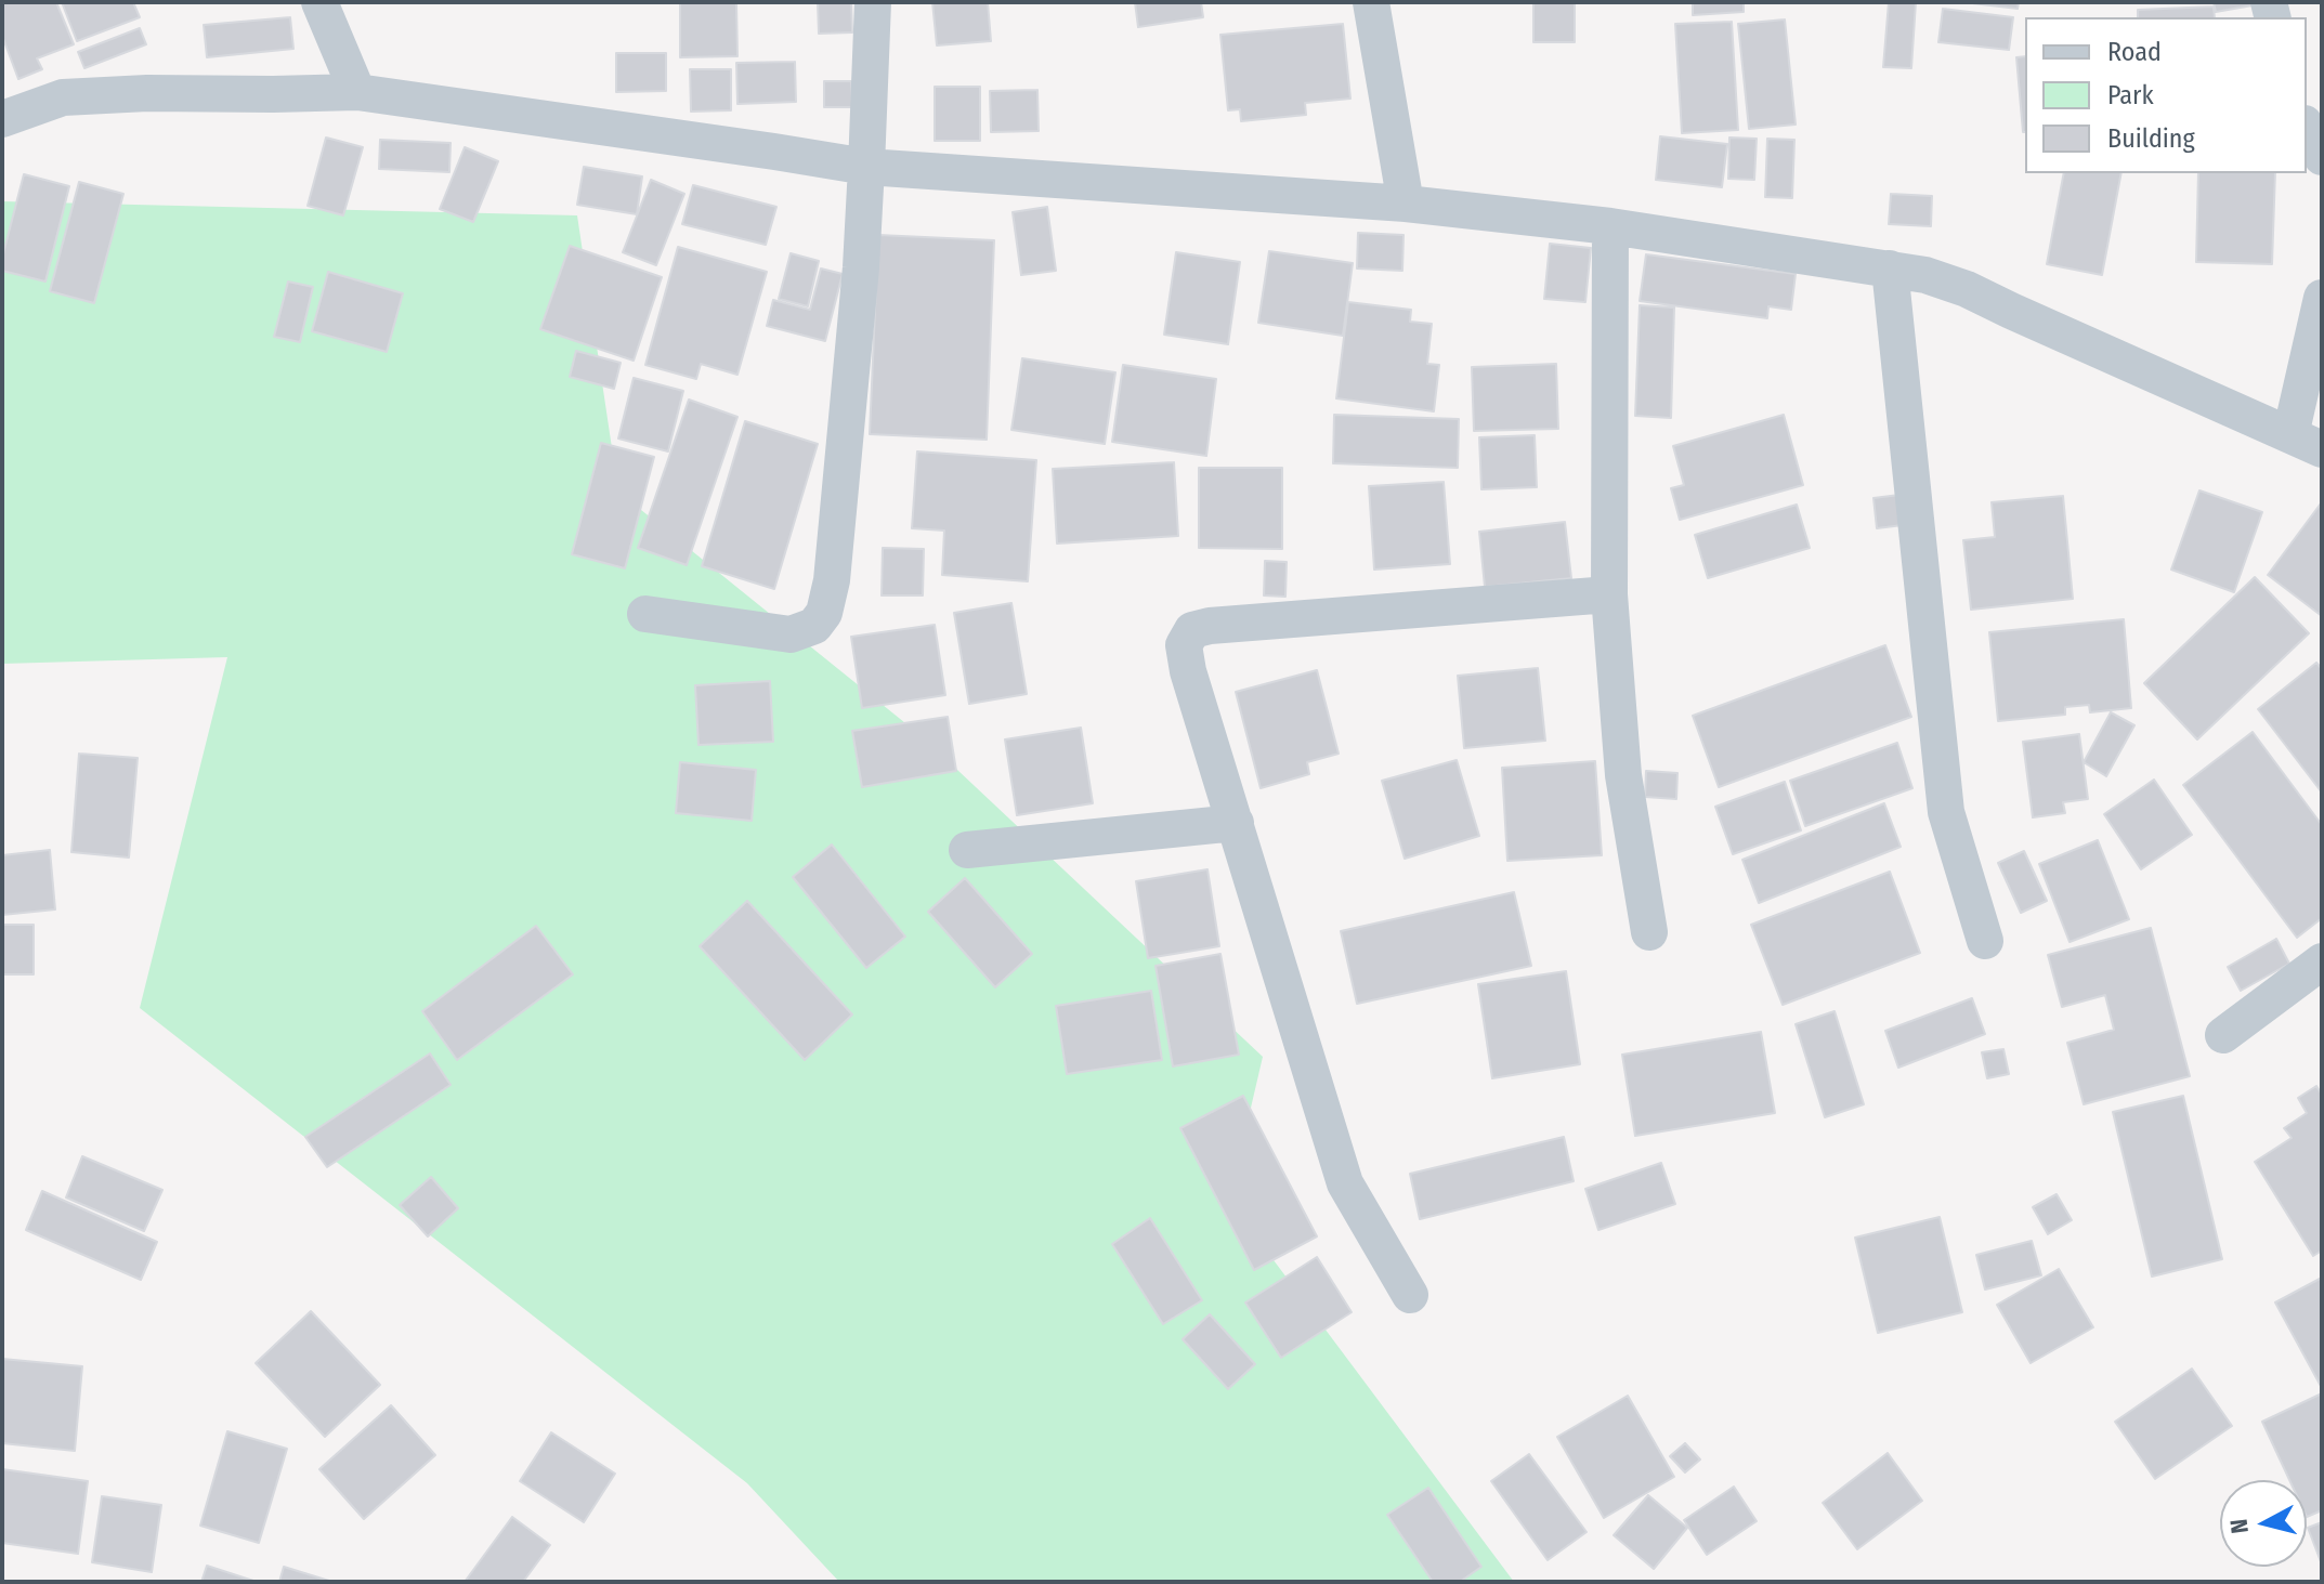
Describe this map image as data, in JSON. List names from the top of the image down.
{
  "legend": ["Road", "Park", "Building"],
  "north": "left"
}
